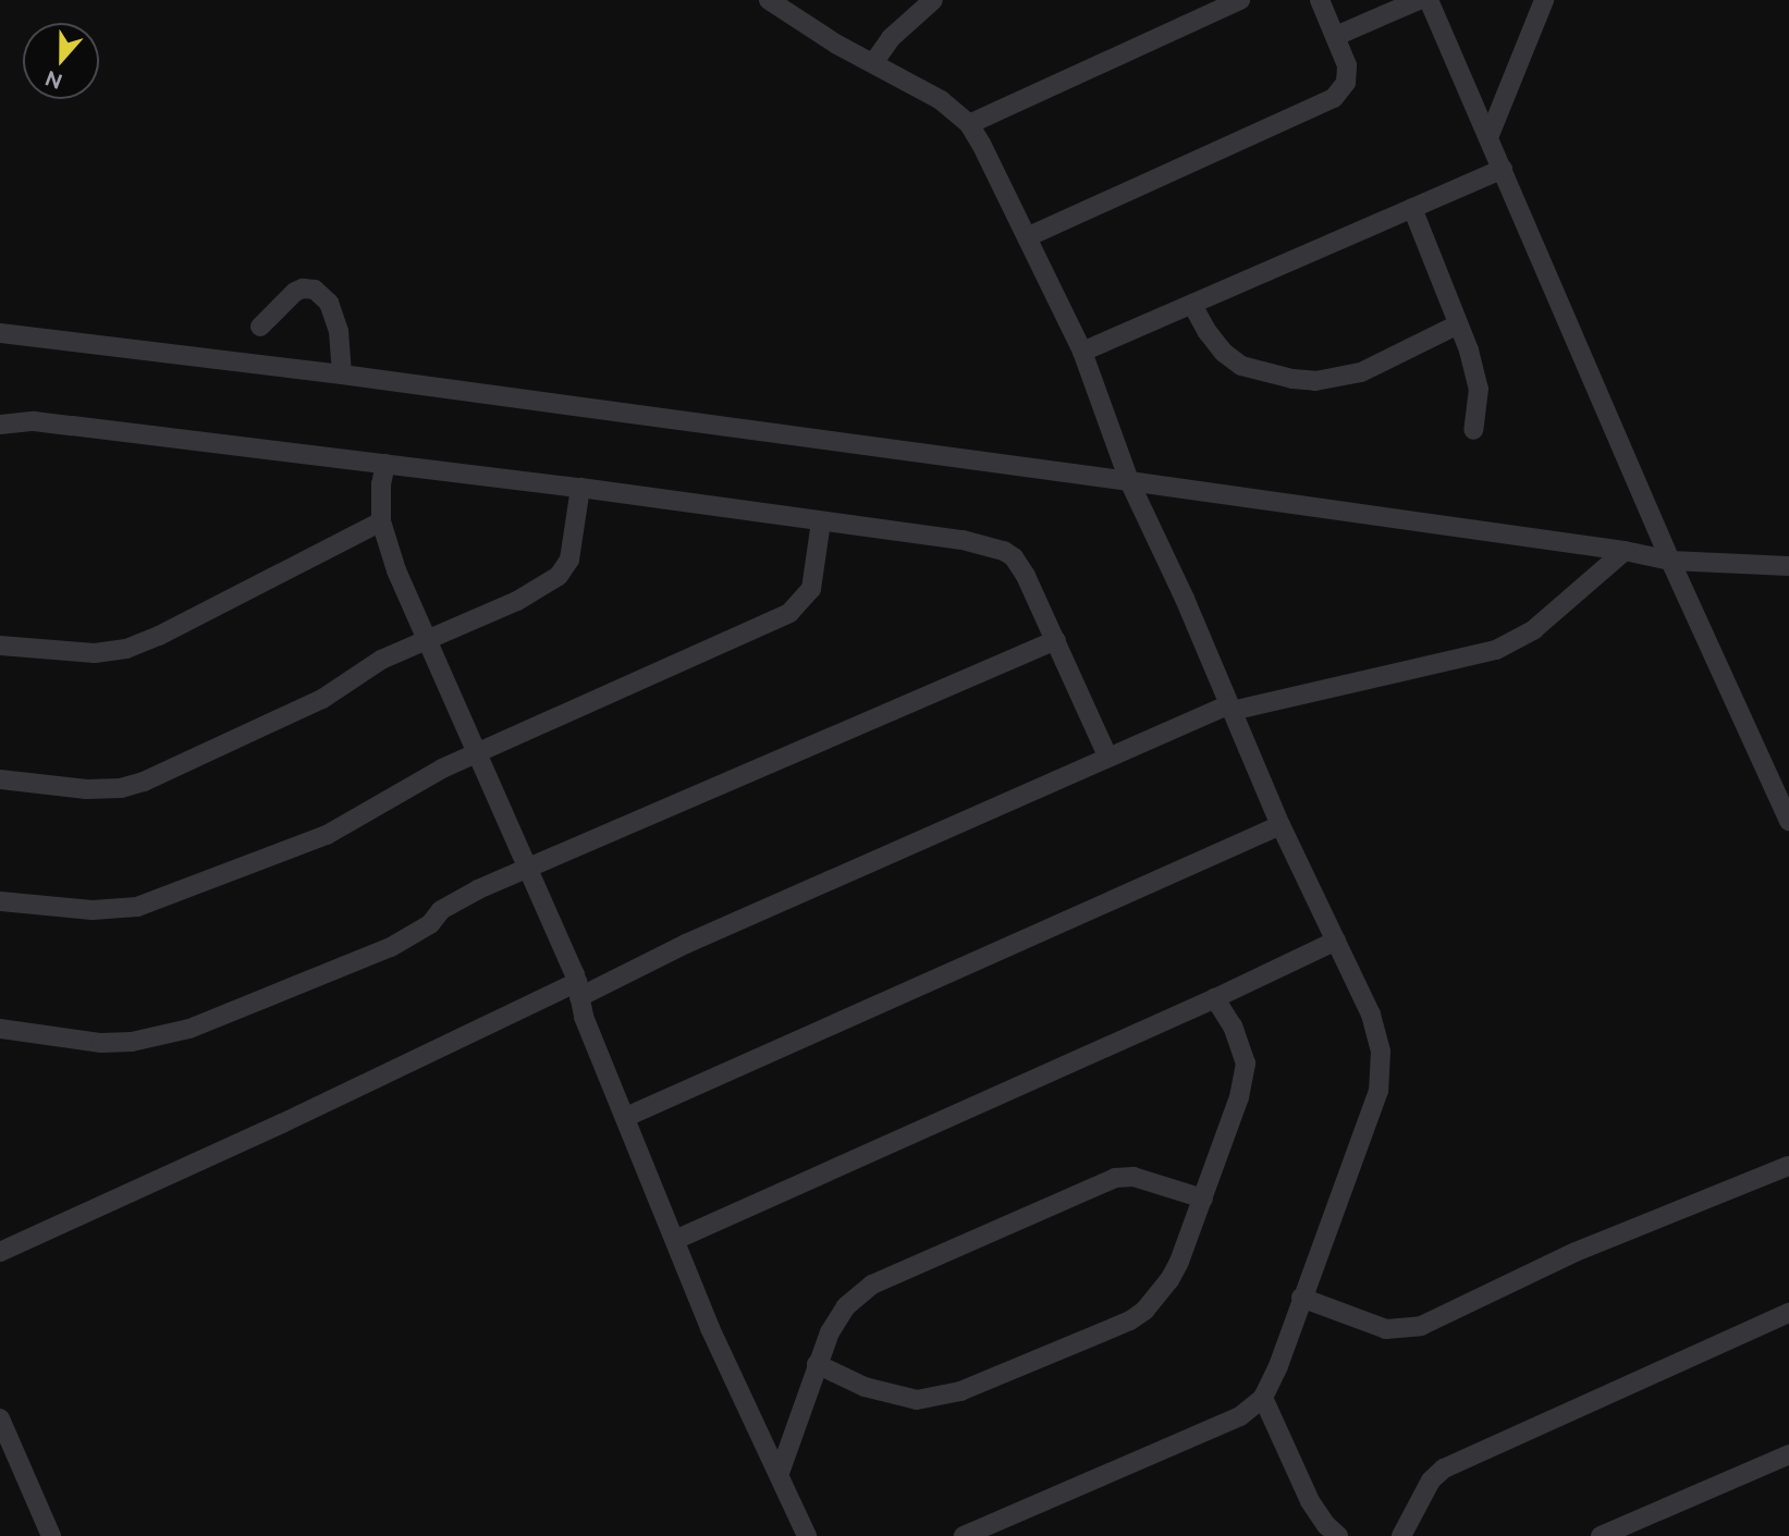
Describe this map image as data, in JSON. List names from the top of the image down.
{
  "north": "bottom"
}
